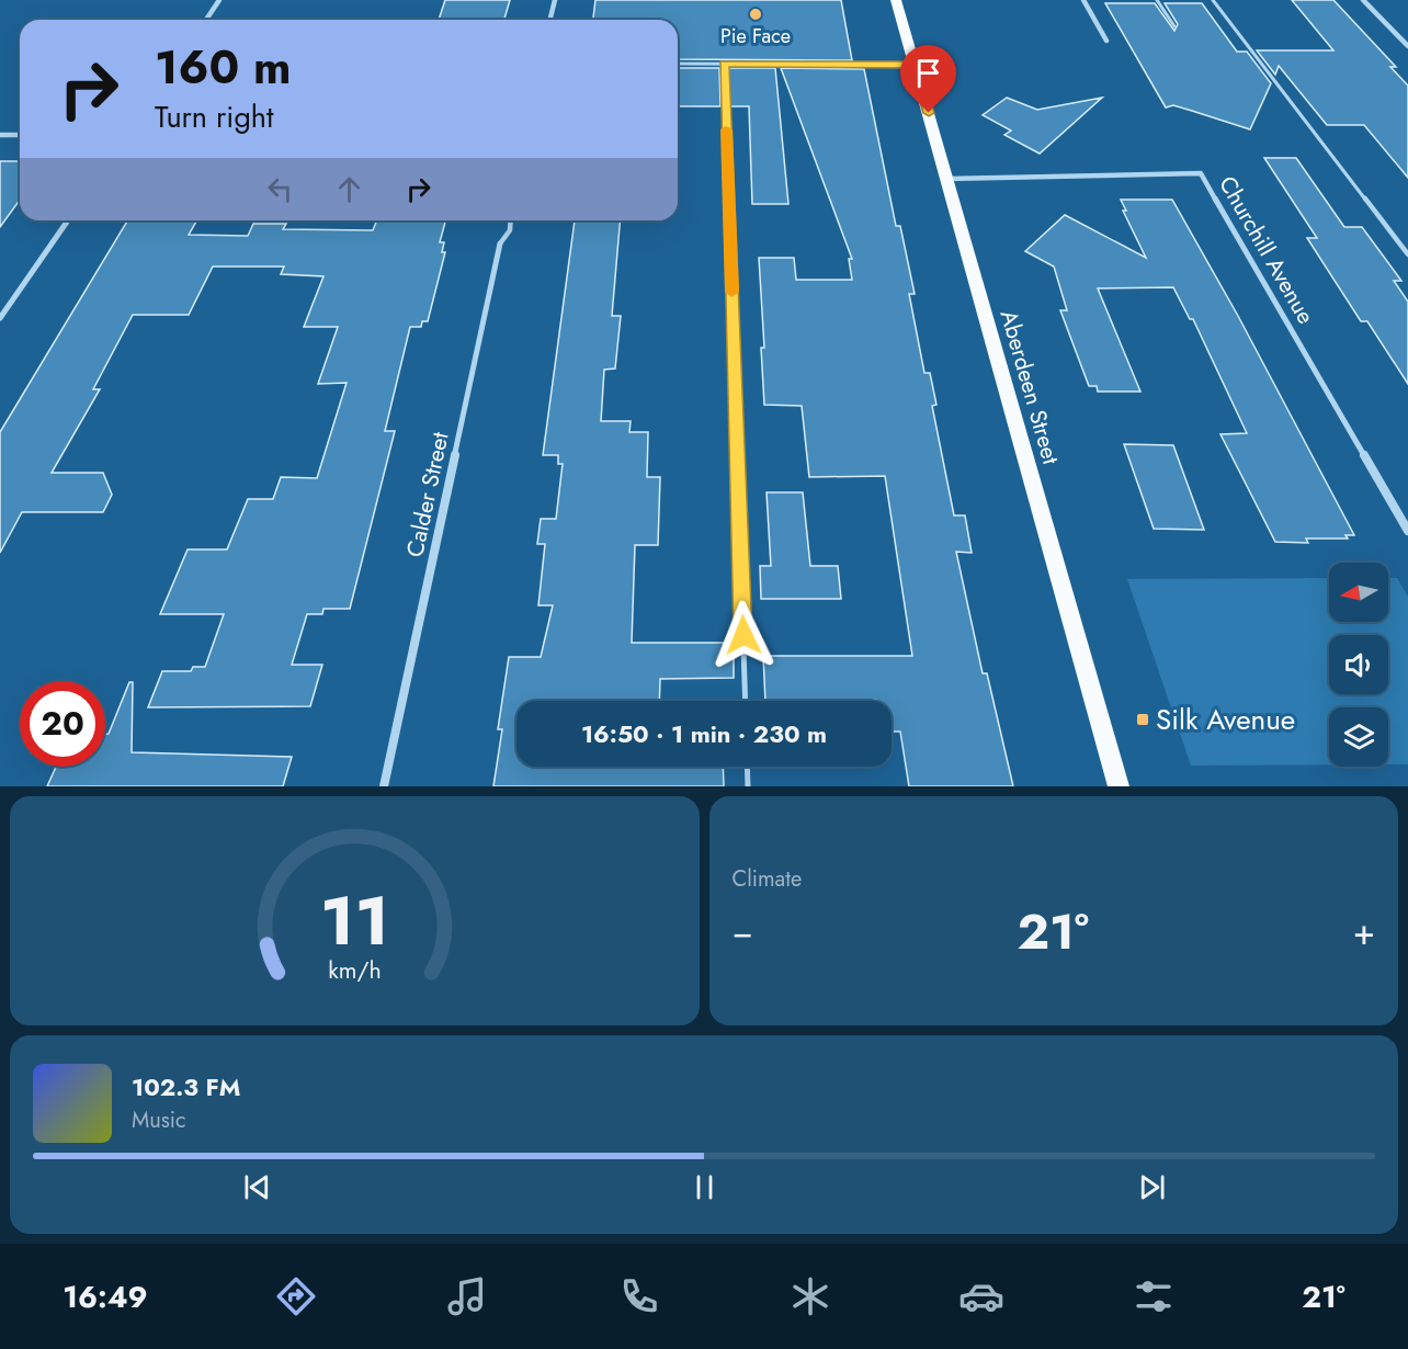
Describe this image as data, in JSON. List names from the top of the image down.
{
  "streets": {
    "main road": ["Aberdeen Street"],
    "street": ["Churchill Avenue", "Calder Street"]
  },
  "crossings": [
    ["Churchill Avenue", "Aberdeen Street"]
  ],
  "places": {
    "other": ["Pie Face"],
    "transit": ["Silk Avenue"]
  },
  "north": "left",
  "page": {
    "turn": ["160 m", "Turn right"],
    "limit": "20",
    "trip": "16:50 · 1 min · 230 m",
    "tile": "Climate",
    "heat": ["−", "21°", "+"],
    "song": ["102.3 FM", "Music"],
    "tabs": ["16:49", "21°"],
    "gauge": ["11", "km/h"]
  }
}
